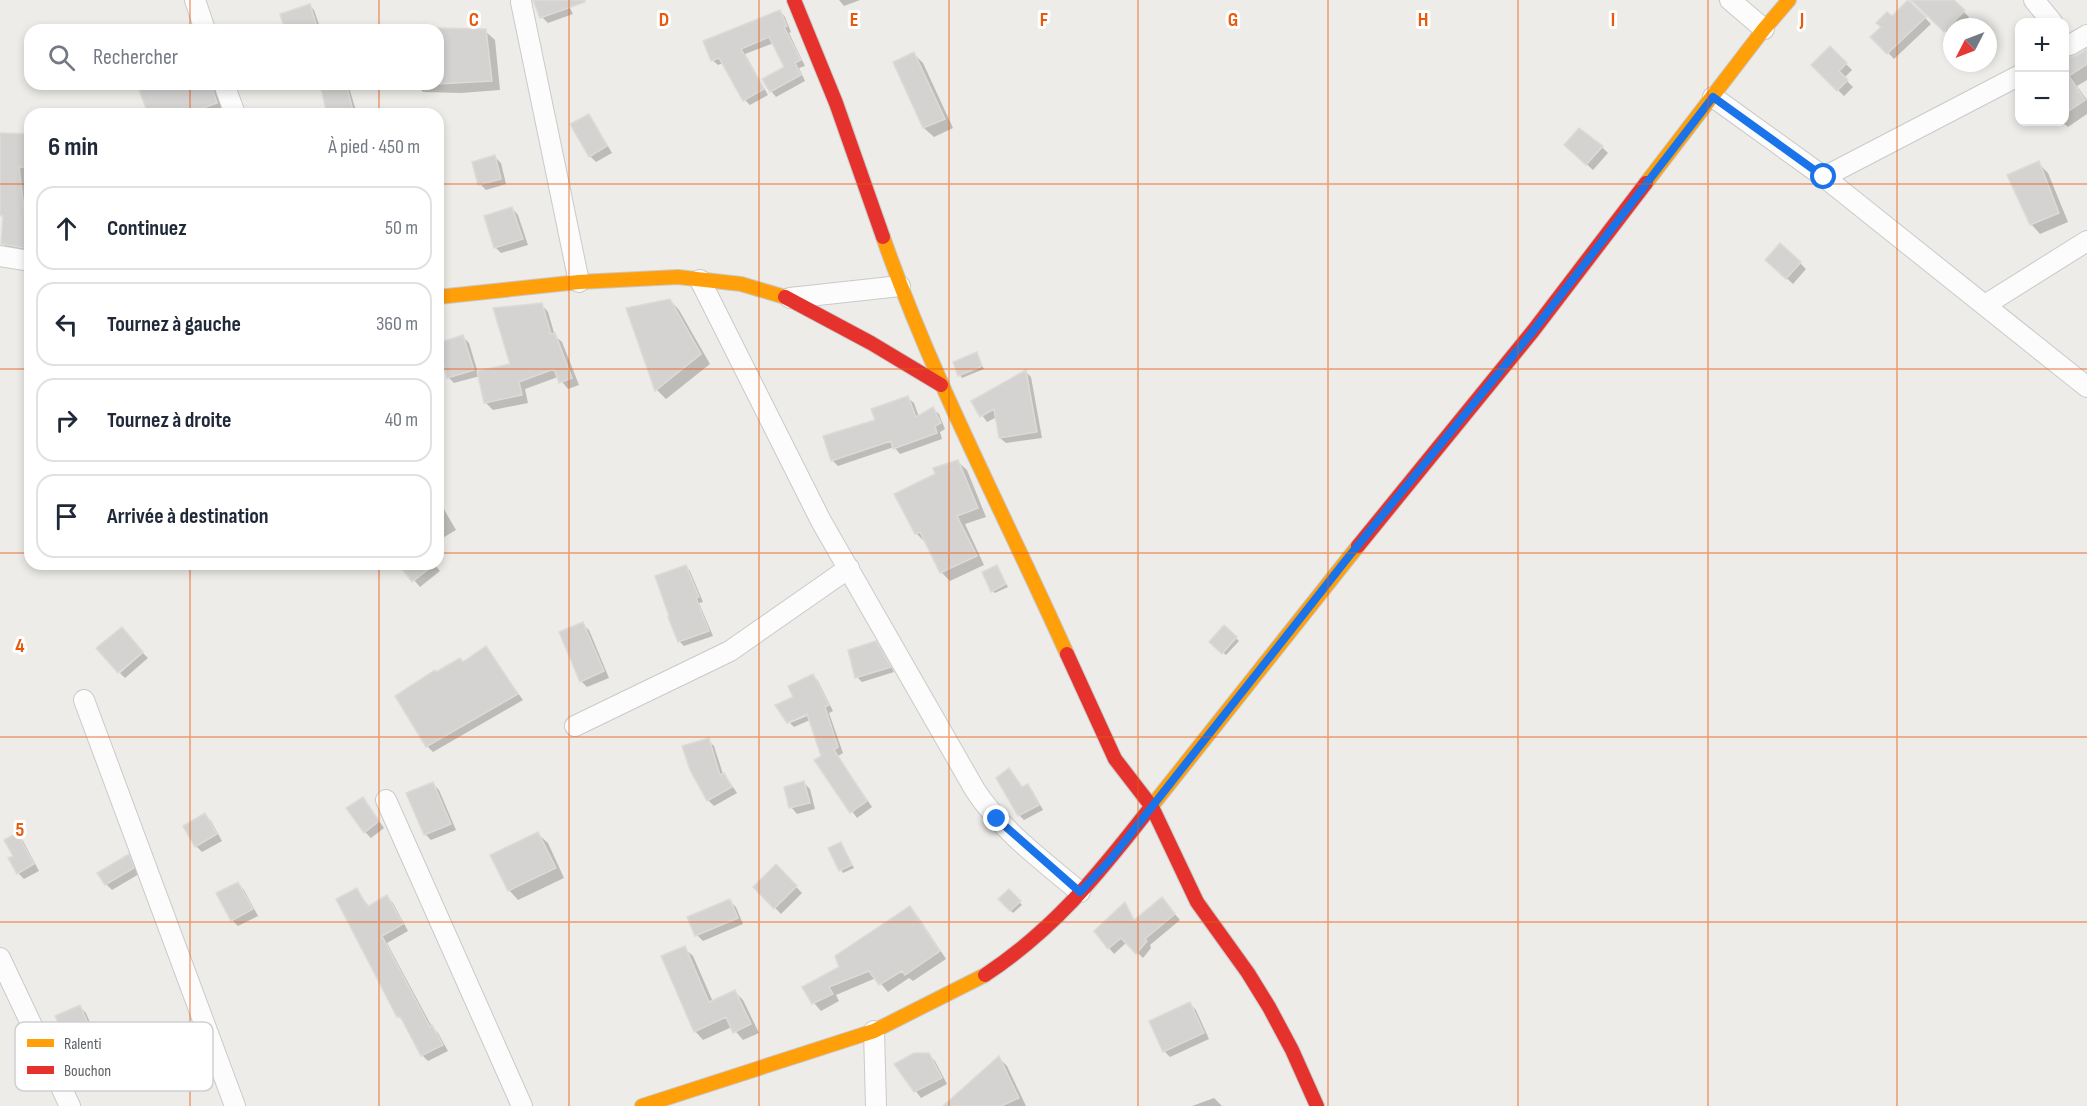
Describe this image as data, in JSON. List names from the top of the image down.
{
  "legend": ["Ralenti", "Bouchon"],
  "north": "bottom left",
  "page": {
    "map_buttons": ["+", "−"],
    "search": "Rechercher",
    "heading": ["6 min", "À pied · 450 m"],
    "list": [
      ["Continuez", "50 m"],
      ["Tournez à gauche", "360 m"],
      ["Tournez à droite", "40 m"],
      "Arrivée à destination"
    ]
  },
  "grid": {
    "columns": [
      "C",
      "D",
      "E",
      "F",
      "G",
      "H",
      "I",
      "J"
    ],
    "rows": ["4", "5"]
  }
}
